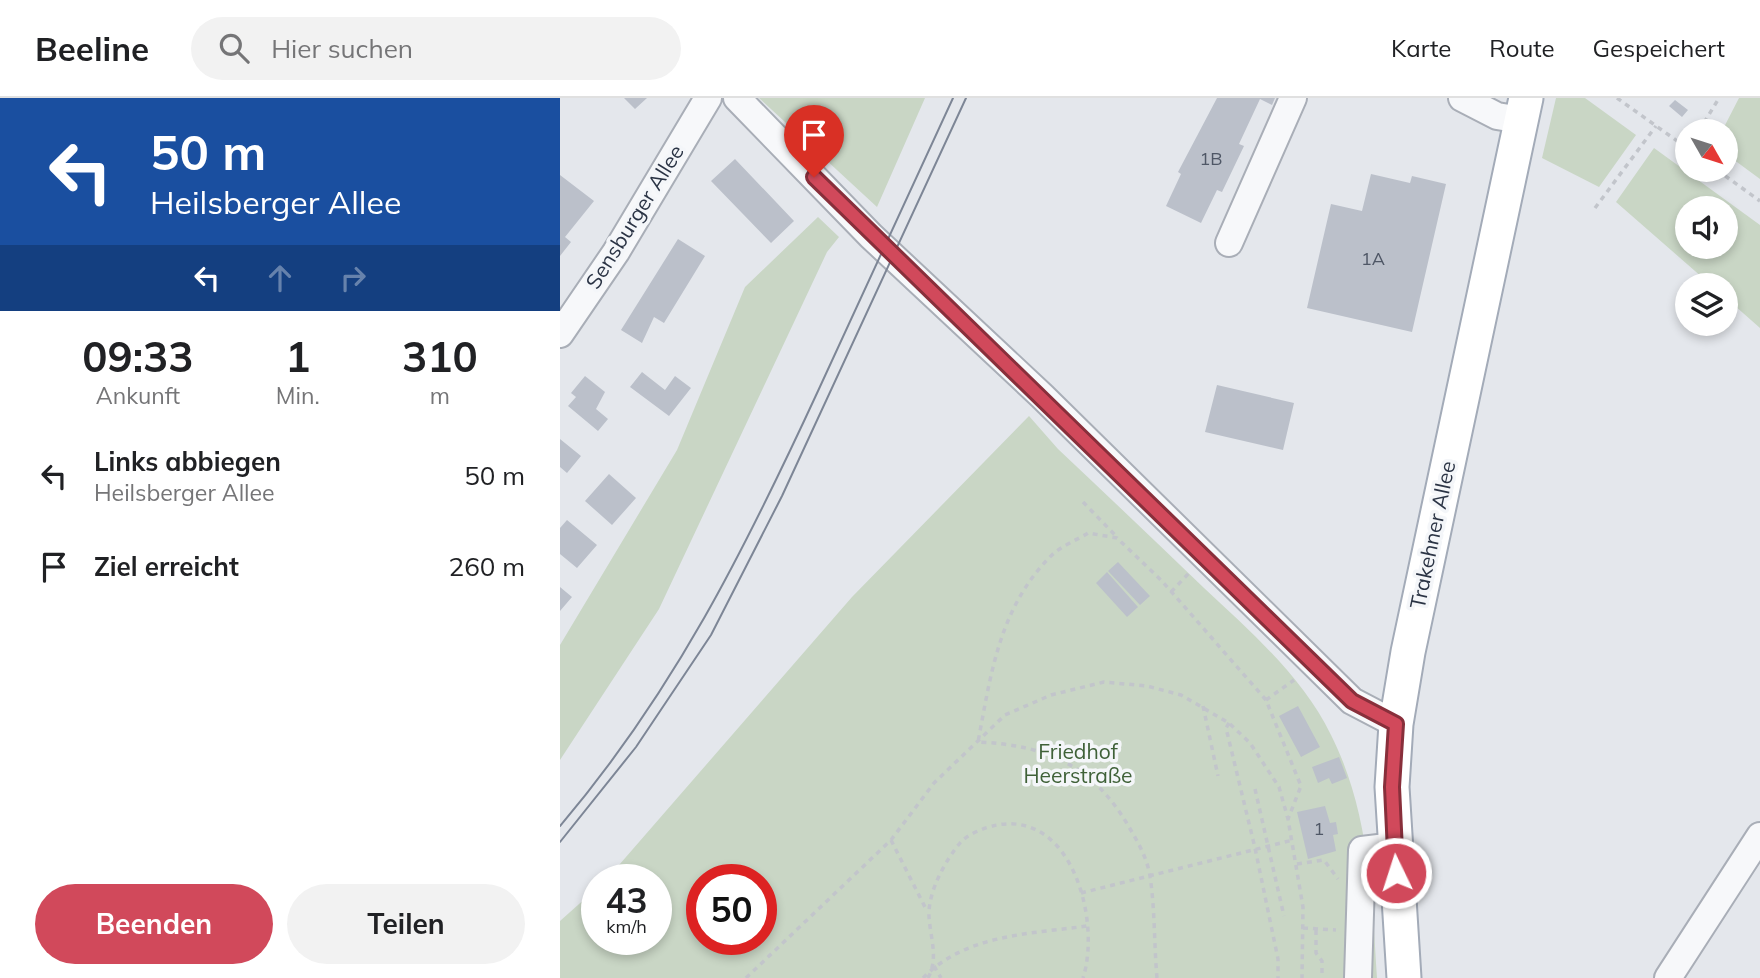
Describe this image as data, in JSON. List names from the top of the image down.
{
  "streets": {
    "main road": ["Trakehner Allee"],
    "street": ["Sensburger Allee"]
  },
  "parks": ["Friedhof Heerstraße"],
  "house_numbers": ["1B", "1A", "1"],
  "north": "bottom right",
  "page": {
    "header": "Beeline",
    "search": "Hier suchen",
    "nav": ["Karte", "Route", "Gespeichert"],
    "turn": ["50 m", "Heilsberger Allee"],
    "eta": [
      "09:33",
      "Ankunft",
      "1",
      "Min.",
      "310",
      "m"
    ],
    "list": [
      {
        "name": "Links abbiegen",
        "note": "Heilsberger Allee",
        "value": "50 m"
      },
      {
        "name": "Ziel erreicht",
        "value": "260 m"
      }
    ],
    "speed": "43 km/h",
    "limit": "50",
    "buttons": ["Beenden", "Teilen"]
  }
}
